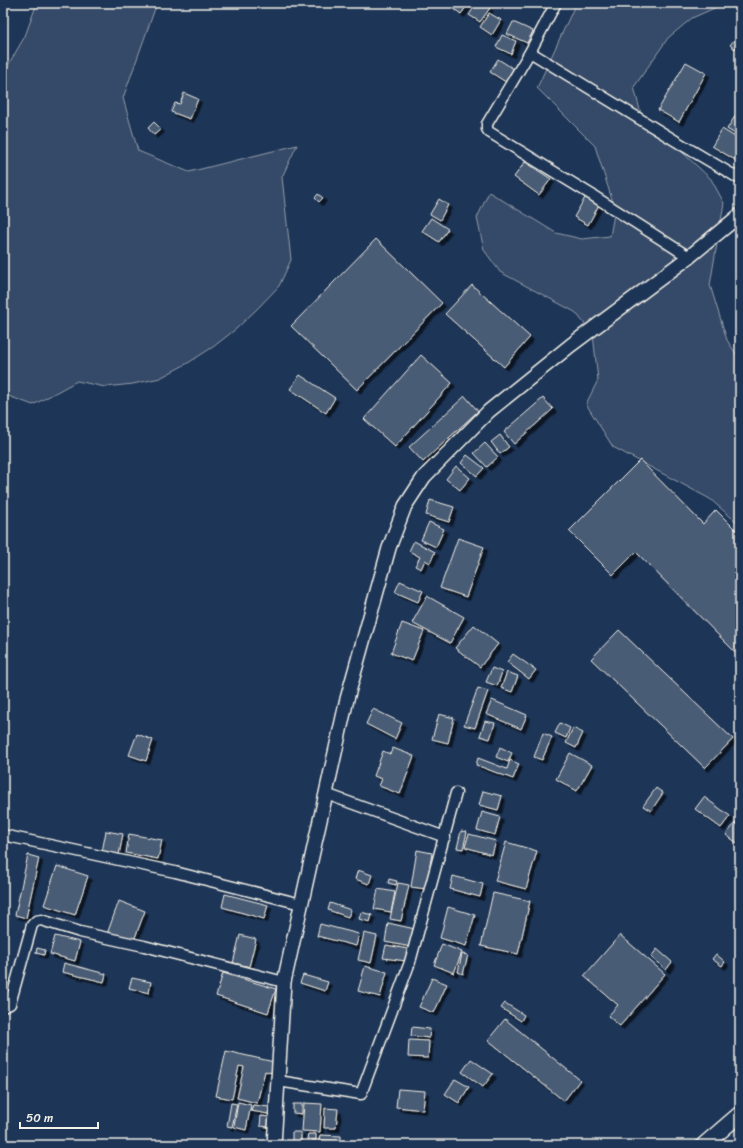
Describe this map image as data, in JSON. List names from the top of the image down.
{
  "scale_bar": "50 m"
}
